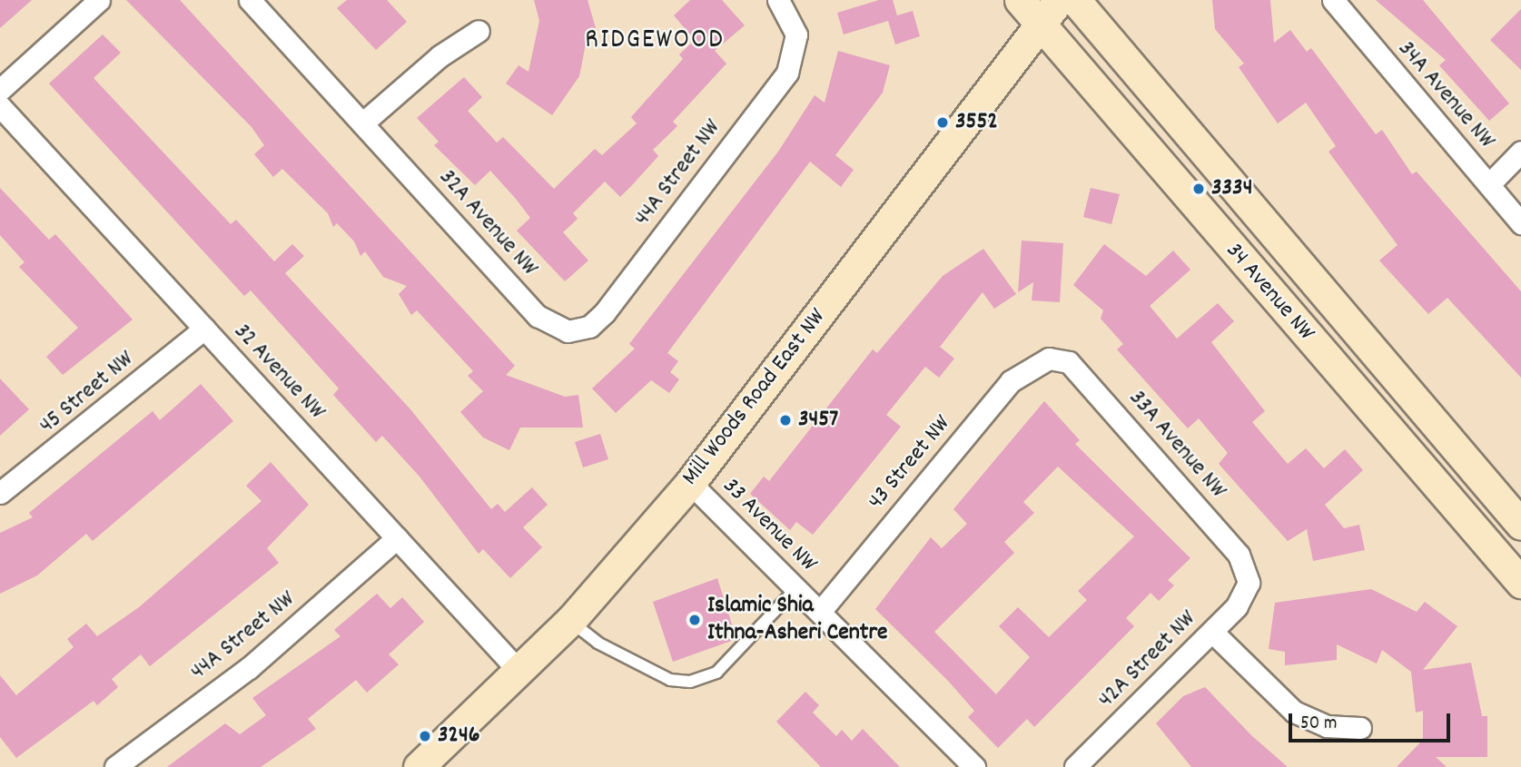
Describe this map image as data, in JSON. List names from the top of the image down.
{
  "streets": {
    "main road": ["34 Avenue NW", "Mill Woods Road East NW"],
    "street": [
      "34A Avenue NW",
      "44A Street NW",
      "32A Avenue NW",
      "32 Avenue NW",
      "45 Street NW",
      "33A Avenue NW",
      "43 Street NW",
      "33 Avenue NW",
      "42A Street NW"
    ]
  },
  "crossings": [
    ["44A Street NW", "32A Avenue NW"],
    ["44A Street NW", "32 Avenue NW"],
    ["34 Avenue NW", "Mill Woods Road East NW"],
    ["32 Avenue NW", "45 Street NW"],
    ["32 Avenue NW", "Mill Woods Road East NW"],
    ["Mill Woods Road East NW", "33 Avenue NW"],
    ["33A Avenue NW", "43 Street NW"],
    ["33A Avenue NW", "42A Street NW"],
    ["43 Street NW", "33 Avenue NW"]
  ],
  "districts": ["RIDGEWOOD"],
  "places": [
    "3552",
    "3334",
    "3457",
    "Islamic Shia Ithna-Asheri Centre",
    "3246"
  ],
  "scale_bar": "50 m"
}
